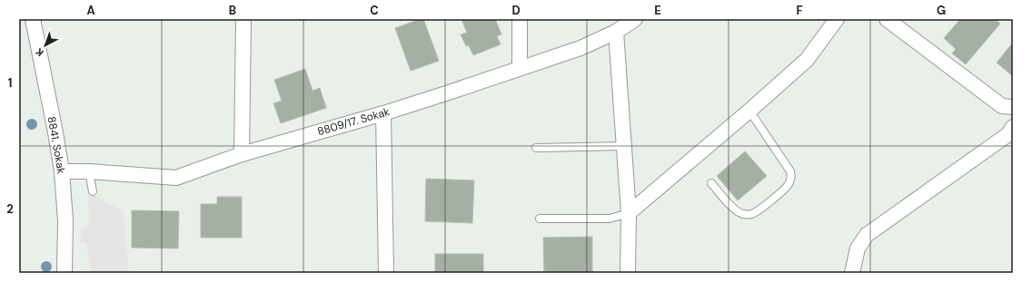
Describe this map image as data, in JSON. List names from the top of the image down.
{
  "streets": {
    "street": ["8809/17. Sokak", "8841. Sokak"]
  },
  "crossings": [
    ["8809/17. Sokak", "8841. Sokak"]
  ],
  "north": "bottom left",
  "grid": {
    "columns": [
      "A",
      "B",
      "C",
      "D",
      "E",
      "F",
      "G"
    ],
    "rows": ["1", "2"]
  }
}
